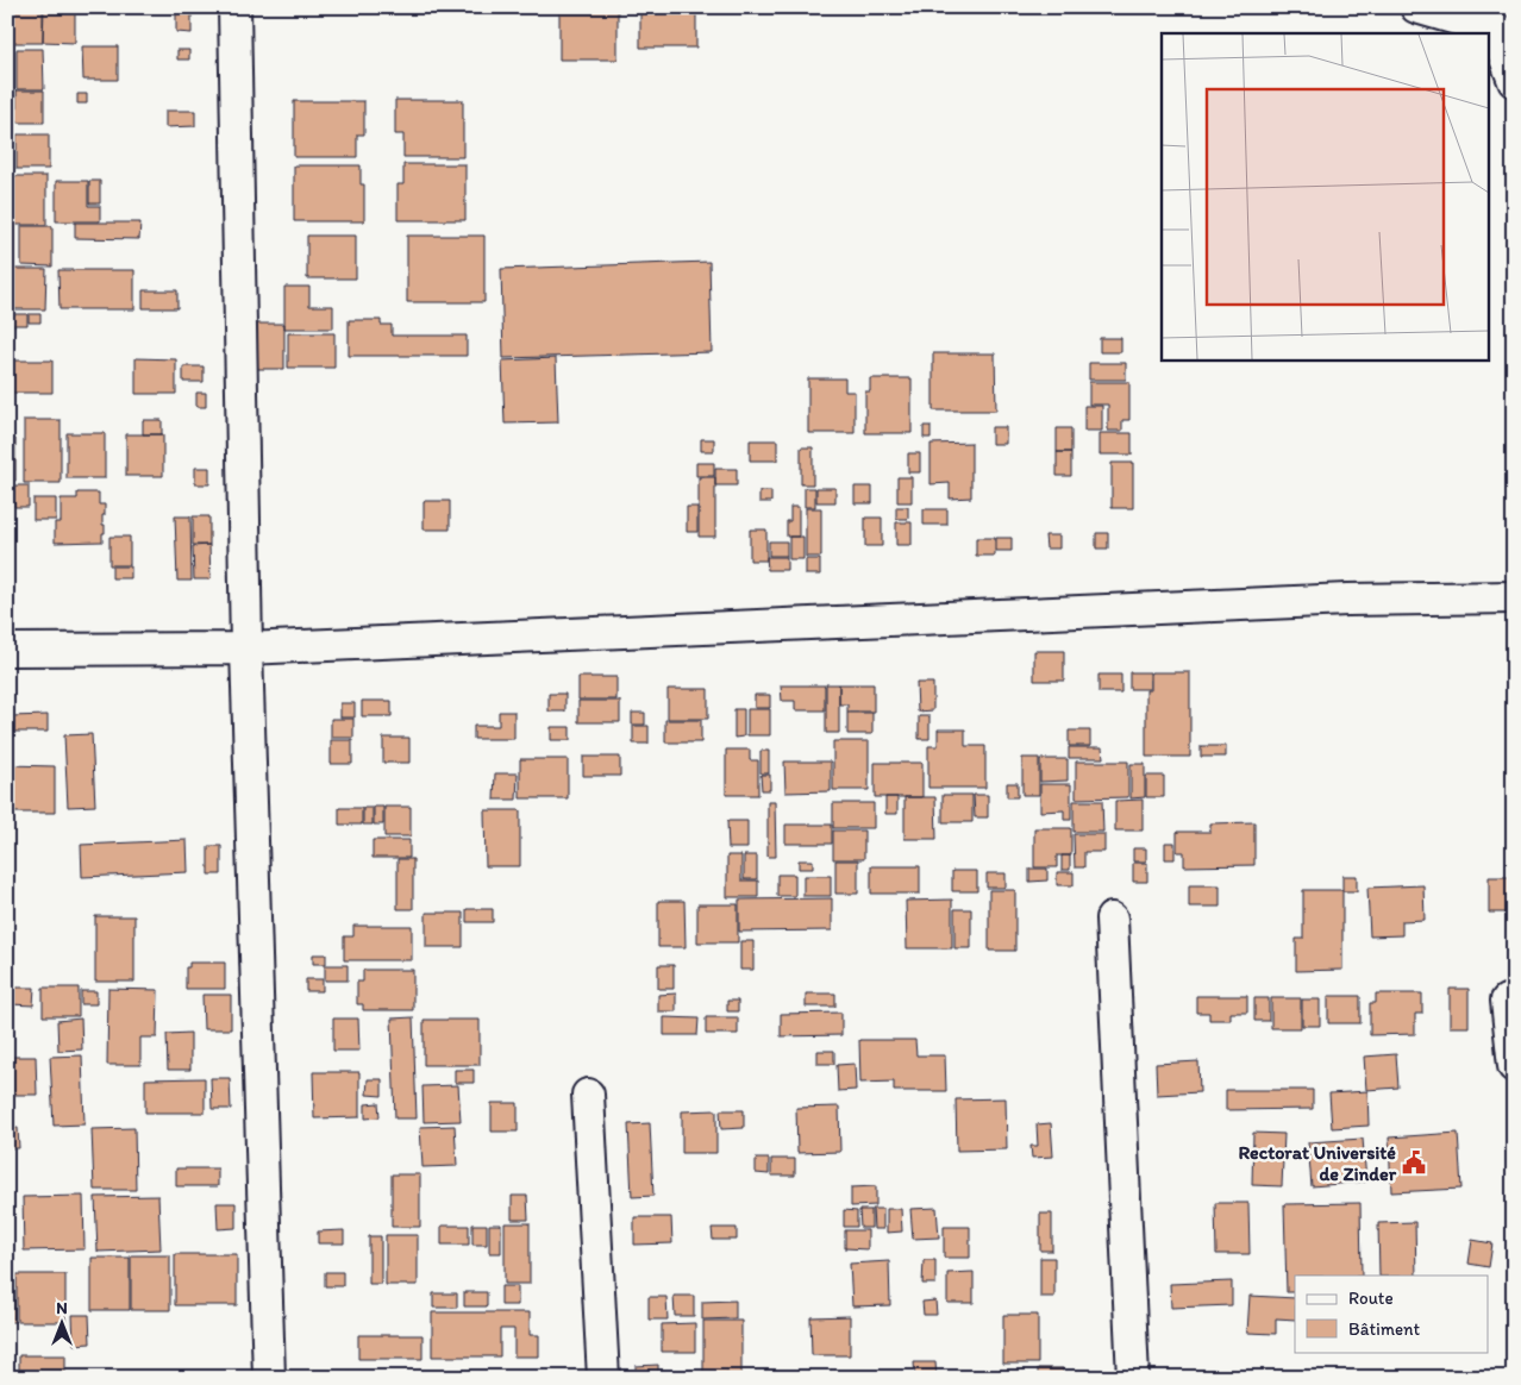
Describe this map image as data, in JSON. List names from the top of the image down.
{
  "places": {
    "public building": ["Rectorat Université de Zinder"]
  },
  "legend": ["Route", "Bâtiment"],
  "north": "top"
}
